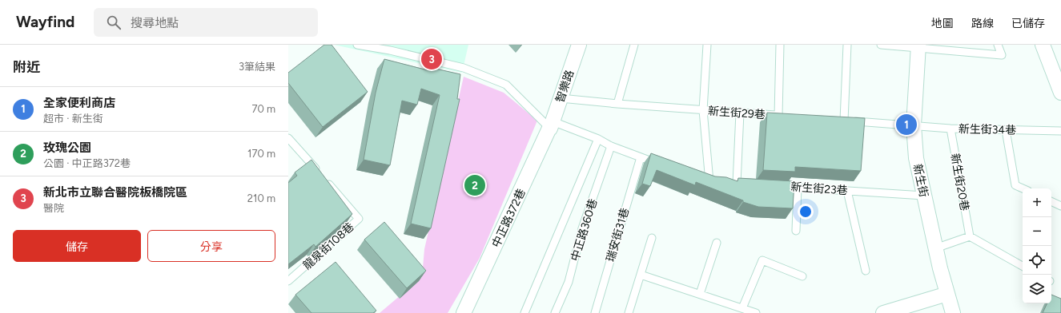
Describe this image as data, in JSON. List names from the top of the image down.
{
  "streets": {
    "street": ["智樂路", "新生街", "中正路372巷"],
    "lane": [
      "新生街29巷",
      "新生街34巷",
      "新生街20巷",
      "新生街23巷",
      "中正路360巷",
      "瑞安街31巷",
      "龍泉街108巷"
    ]
  },
  "crossings": [
    ["智樂路", "新生街29巷"],
    ["智樂路", "中正路372巷"],
    ["新生街34巷", "新生街"],
    ["新生街34巷", "新生街20巷"],
    ["新生街", "新生街23巷"]
  ],
  "page": {
    "header": "Wayfind",
    "search": "搜尋地點",
    "nav": ["地圖", "路線", "已儲存"],
    "heading": ["附近", "3筆結果"],
    "pins": ["3", "1", "2"],
    "list": [
      {
        "mark": "1",
        "name": "全家便利商店",
        "note": "超市 · 新生街",
        "value": "70 m"
      },
      {
        "mark": "2",
        "name": "玫瑰公園",
        "note": "公園 · 中正路372巷",
        "value": "170 m"
      },
      {
        "mark": "3",
        "name": "新北市立聯合醫院板橋院區",
        "note": "醫院",
        "value": "210 m"
      }
    ],
    "map_buttons": ["+", "−"],
    "buttons": ["儲存", "分享"]
  }
}
